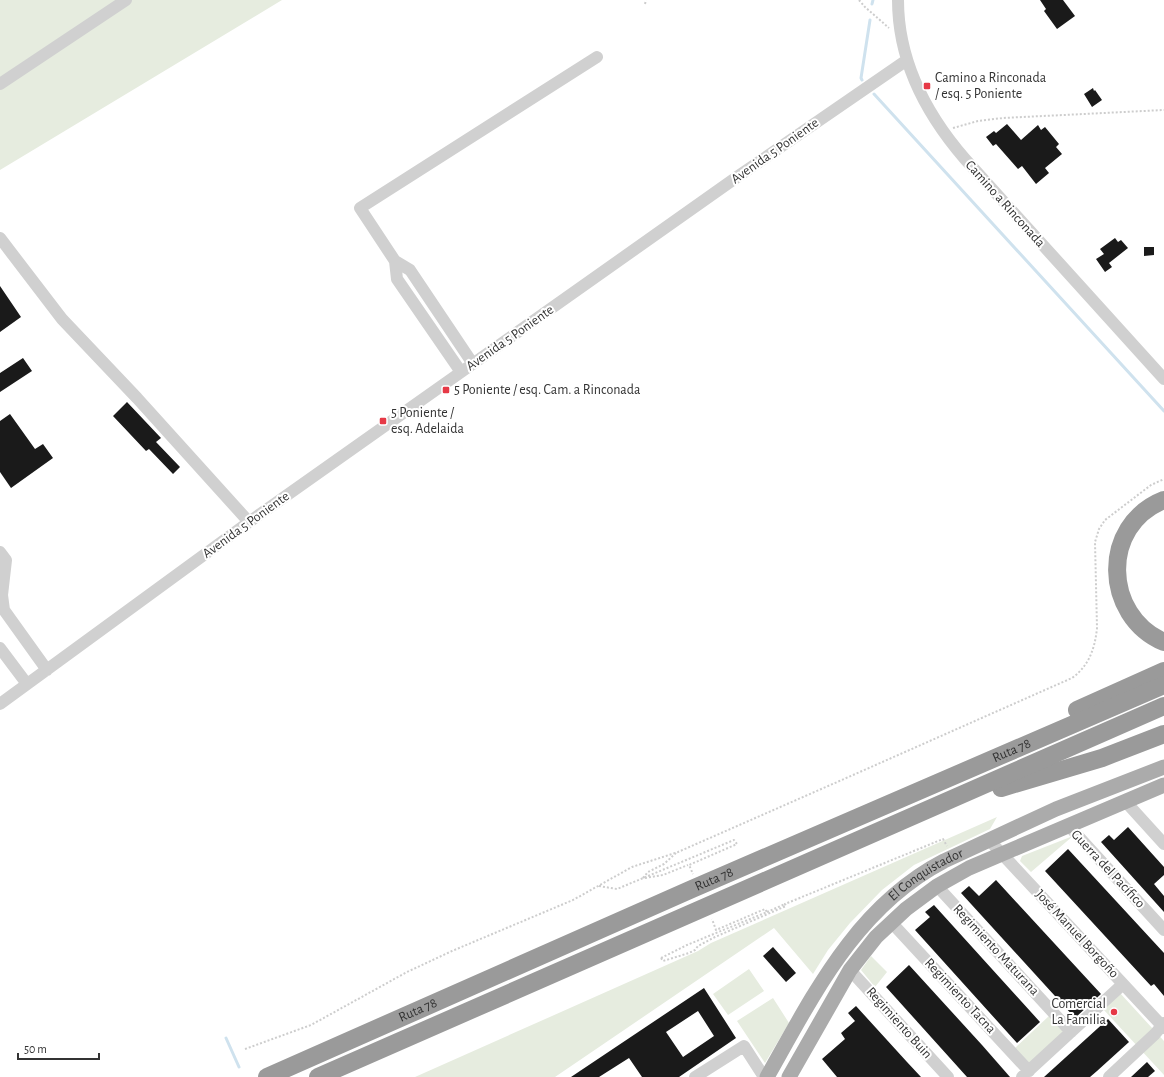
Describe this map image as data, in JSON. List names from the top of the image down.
{
  "streets": {
    "highway": ["Ruta 78"],
    "main road": ["El Conquistador"],
    "street": [
      "Avenida 5 Poniente",
      "Camino a Rinconada",
      "Guerra del Pacífico",
      "José Manuel Borgoño",
      "Regimiento Maturana",
      "Regimiento Tacna",
      "Regimiento Buin"
    ]
  },
  "crossings": [
    ["Avenida 5 Poniente", "Camino a Rinconada"],
    ["Guerra del Pacífico", "El Conquistador"],
    ["El Conquistador", "José Manuel Borgoño"],
    ["El Conquistador", "Regimiento Maturana"],
    ["El Conquistador", "Regimiento Tacna"],
    ["El Conquistador", "Regimiento Buin"]
  ],
  "places": {
    "transit": ["Camino a Rinconada / esq. 5 Poniente", "5 Poniente / esq. Cam. a Rinconada", "5 Poniente / esq. Adelaida"],
    "other": ["Comercial La Familia"]
  },
  "scale_bar": "50 m"
}
